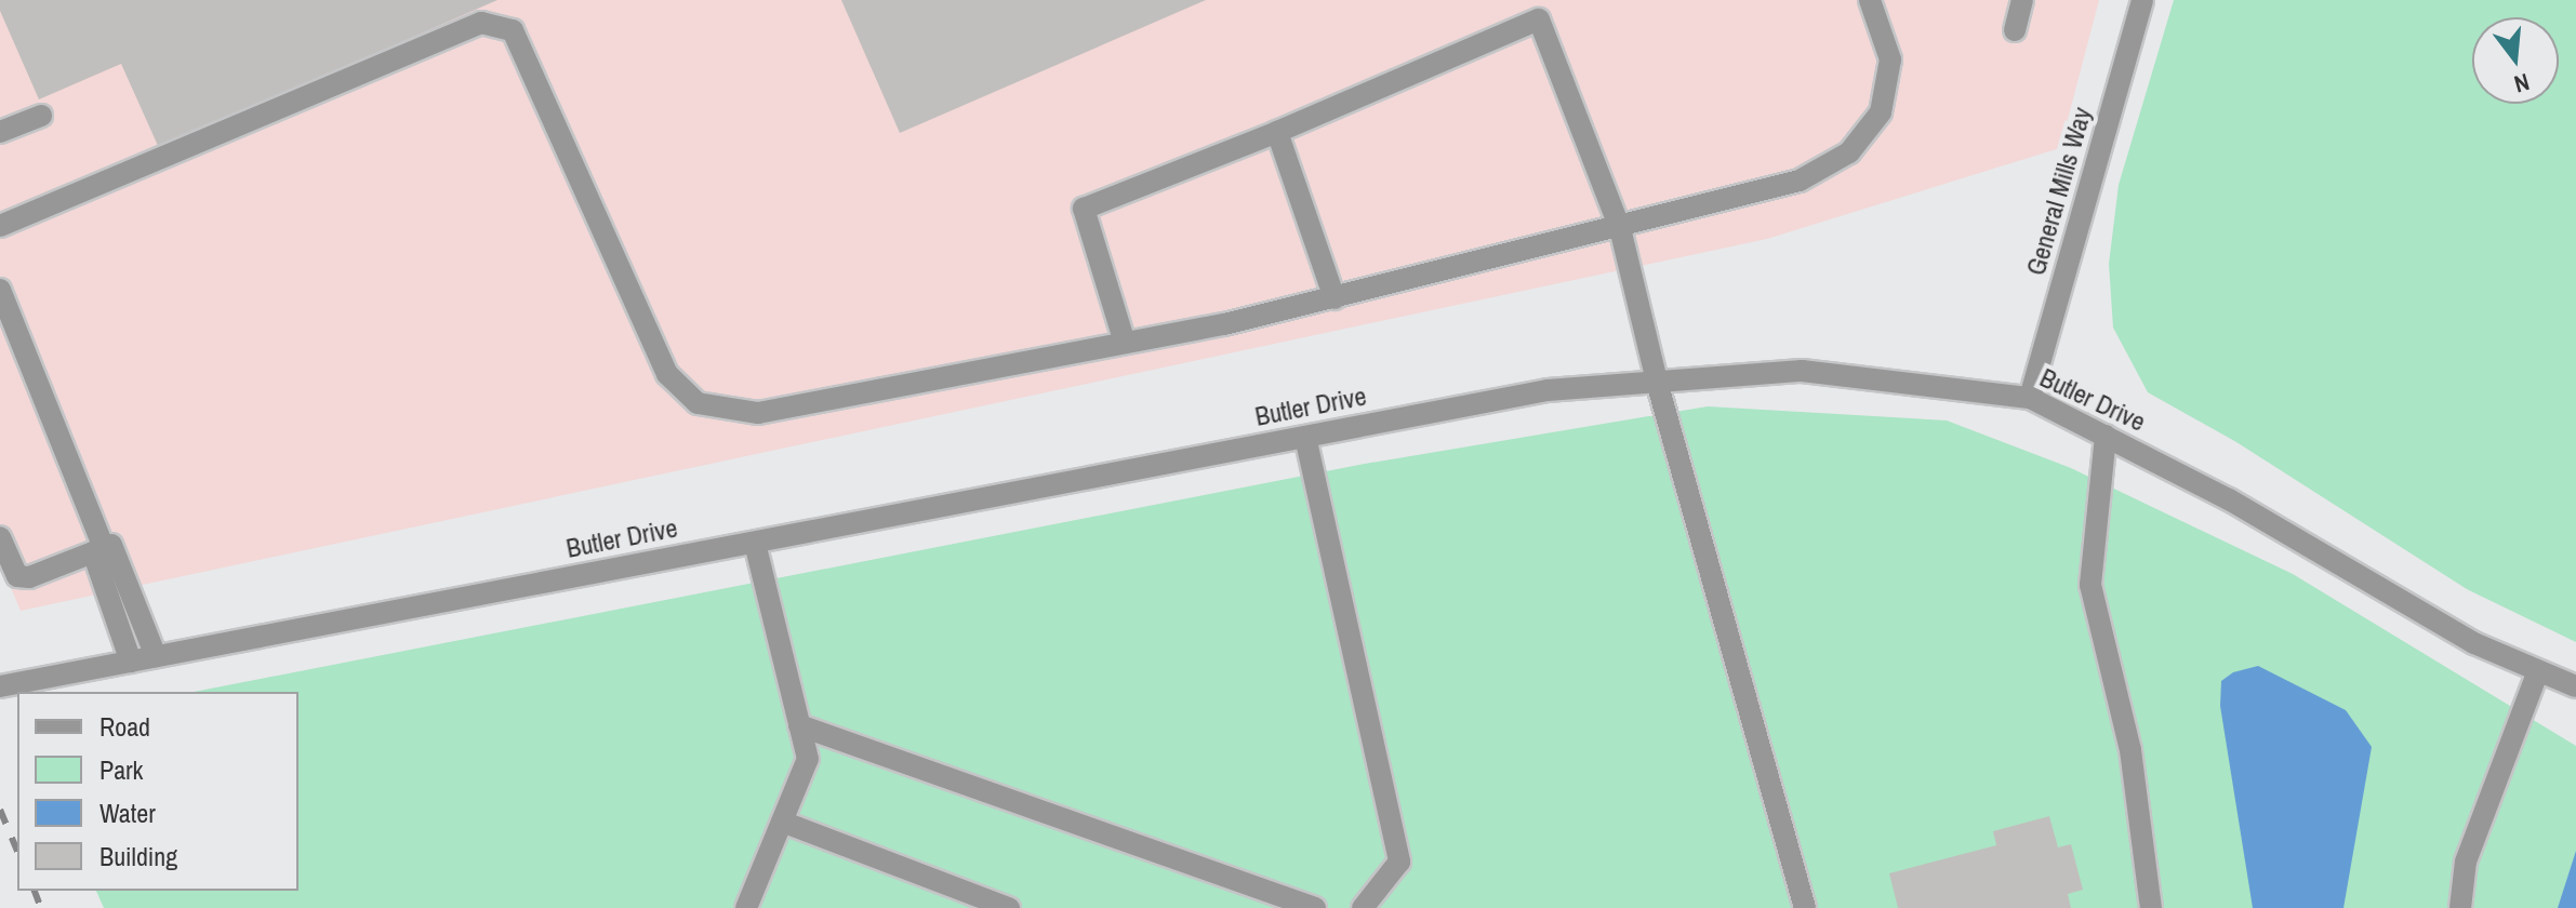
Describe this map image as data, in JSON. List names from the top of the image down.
{
  "streets": {
    "street": ["General Mills Way", "Butler Drive"]
  },
  "crossings": [
    ["General Mills Way", "Butler Drive"]
  ],
  "legend": [
    "Road",
    "Park",
    "Water",
    "Building"
  ],
  "north": "bottom"
}
